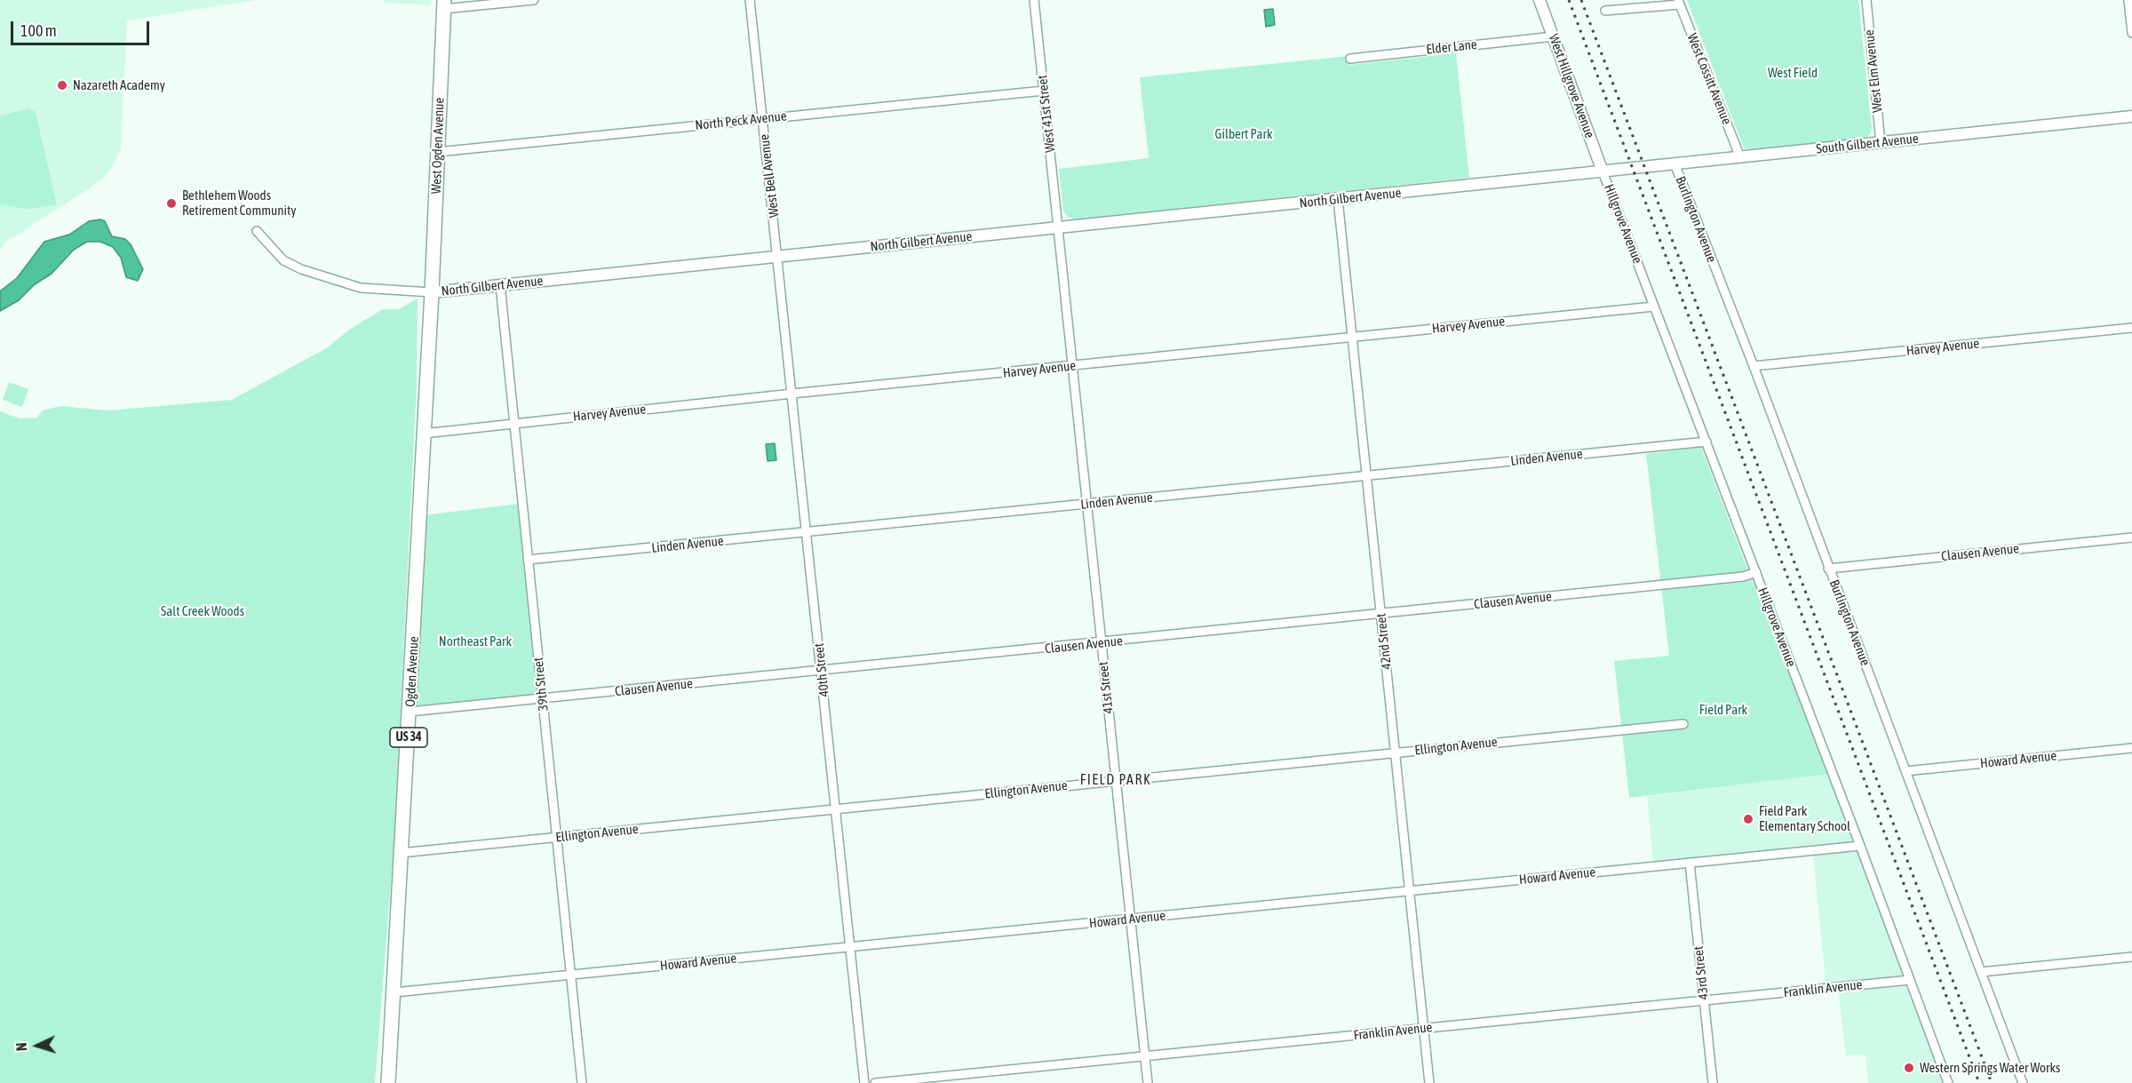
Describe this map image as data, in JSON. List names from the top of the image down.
{
  "streets": {
    "main road": ["West Ogden Avenue", "Ogden Avenue", "US 34"],
    "street": [
      "Elder Lane",
      "West Elm Avenue",
      "West Cossitt Avenue",
      "West Hillgrove Avenue",
      "West 41st Street",
      "North Peck Avenue",
      "South Gilbert Avenue",
      "West Bell Avenue",
      "North Gilbert Avenue",
      "Burlington Avenue",
      "Hillgrove Avenue",
      "Harvey Avenue",
      "Linden Avenue",
      "Clausen Avenue",
      "42nd Street",
      "40th Street",
      "39th Street",
      "41st Street",
      "Ellington Avenue",
      "Howard Avenue",
      "43rd Street",
      "Franklin Avenue"
    ]
  },
  "crossings": [
    ["Elder Lane", "West Hillgrove Avenue"],
    ["West Elm Avenue", "South Gilbert Avenue"],
    ["West Cossitt Avenue", "South Gilbert Avenue"],
    ["West Hillgrove Avenue", "South Gilbert Avenue"],
    ["West Hillgrove Avenue", "North Gilbert Avenue"],
    ["West Hillgrove Avenue", "Hillgrove Avenue"],
    ["West 41st Street", "North Peck Avenue"],
    ["West 41st Street", "North Gilbert Avenue"],
    ["West 41st Street", "41st Street"],
    ["North Peck Avenue", "West Ogden Avenue"],
    ["North Peck Avenue", "West Bell Avenue"],
    ["South Gilbert Avenue", "North Gilbert Avenue"],
    ["South Gilbert Avenue", "Burlington Avenue"],
    ["South Gilbert Avenue", "Hillgrove Avenue"],
    ["West Ogden Avenue", "North Gilbert Avenue"],
    ["West Ogden Avenue", "Ogden Avenue"],
    ["West Bell Avenue", "North Gilbert Avenue"],
    ["West Bell Avenue", "40th Street"],
    ["North Gilbert Avenue", "Hillgrove Avenue"],
    ["North Gilbert Avenue", "42nd Street"],
    ["North Gilbert Avenue", "40th Street"],
    ["North Gilbert Avenue", "Ogden Avenue"],
    ["North Gilbert Avenue", "39th Street"],
    ["North Gilbert Avenue", "41st Street"],
    ["Burlington Avenue", "Harvey Avenue"],
    ["Burlington Avenue", "Clausen Avenue"],
    ["Burlington Avenue", "Howard Avenue"],
    ["Hillgrove Avenue", "Harvey Avenue"],
    ["Hillgrove Avenue", "Linden Avenue"],
    ["Hillgrove Avenue", "Clausen Avenue"],
    ["Hillgrove Avenue", "Howard Avenue"],
    ["Hillgrove Avenue", "Franklin Avenue"],
    ["Harvey Avenue", "42nd Street"],
    ["Harvey Avenue", "40th Street"],
    ["Harvey Avenue", "Ogden Avenue"],
    ["Harvey Avenue", "39th Street"],
    ["Harvey Avenue", "41st Street"],
    ["Linden Avenue", "42nd Street"],
    ["Linden Avenue", "40th Street"],
    ["Linden Avenue", "39th Street"],
    ["Linden Avenue", "41st Street"],
    ["Clausen Avenue", "42nd Street"],
    ["Clausen Avenue", "40th Street"],
    ["Clausen Avenue", "Ogden Avenue"],
    ["Clausen Avenue", "39th Street"],
    ["Clausen Avenue", "41st Street"],
    ["42nd Street", "Ellington Avenue"],
    ["42nd Street", "Howard Avenue"],
    ["42nd Street", "Franklin Avenue"],
    ["40th Street", "Ellington Avenue"],
    ["40th Street", "Howard Avenue"],
    ["Ogden Avenue", "Ellington Avenue"],
    ["Ogden Avenue", "Howard Avenue"],
    ["39th Street", "Ellington Avenue"],
    ["39th Street", "Howard Avenue"],
    ["41st Street", "Ellington Avenue"],
    ["41st Street", "Howard Avenue"],
    ["41st Street", "Franklin Avenue"],
    ["Howard Avenue", "43rd Street"],
    ["43rd Street", "Franklin Avenue"]
  ],
  "districts": ["FIELD PARK"],
  "parks": [
    "West Field",
    "Gilbert Park",
    "Salt Creek Woods",
    "Northeast Park",
    "Field Park"
  ],
  "places": [
    "Nazareth Academy",
    "Bethlehem Woods Retirement Community",
    "Field Park Elementary School",
    "Western Springs Water Works"
  ],
  "scale_bar": "100 m",
  "north": "left"
}
